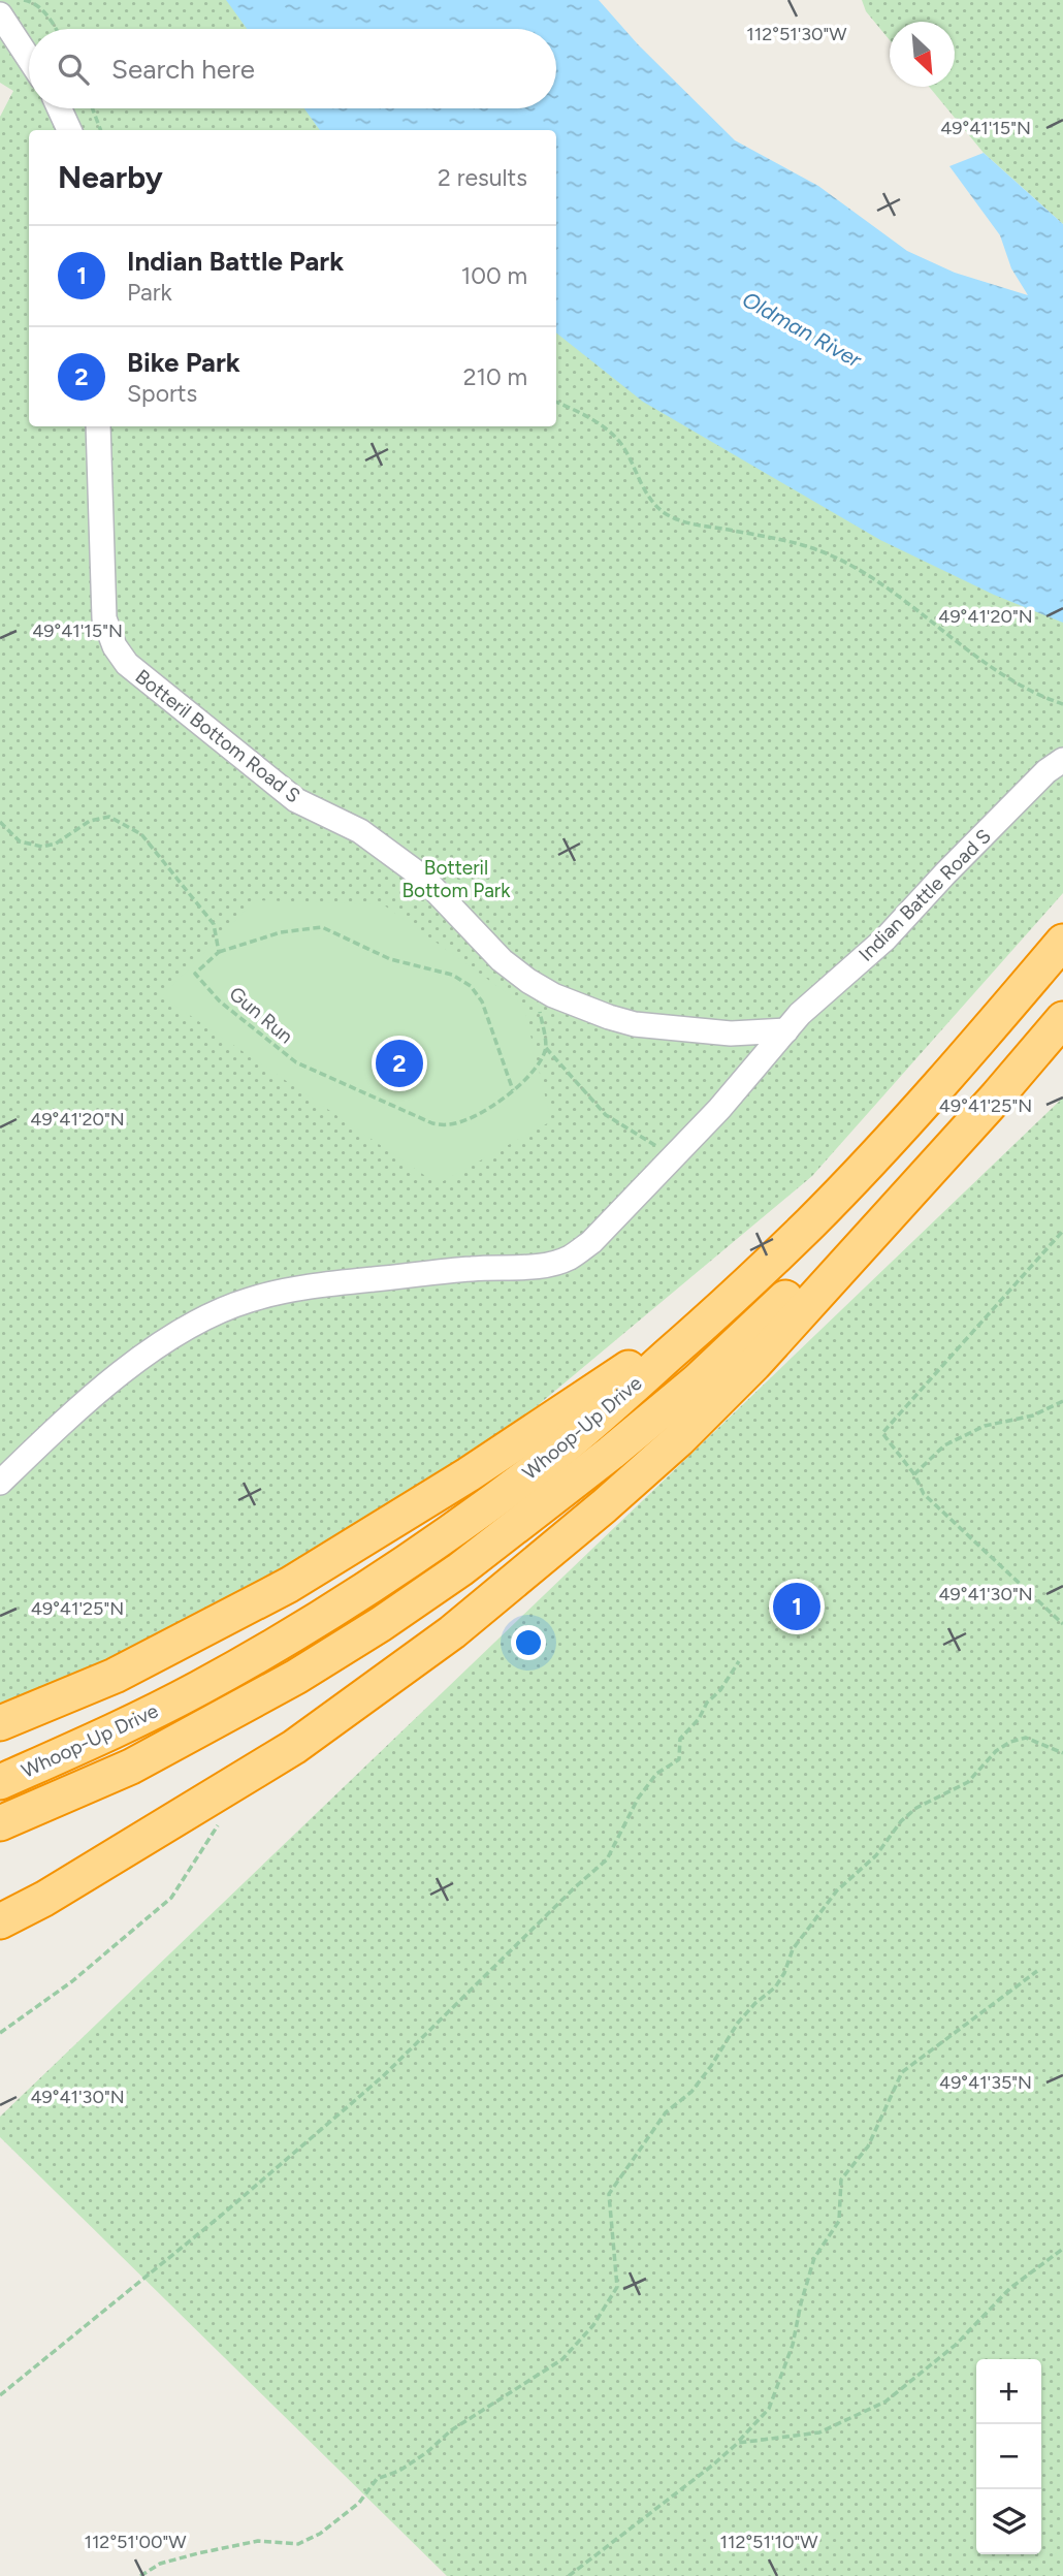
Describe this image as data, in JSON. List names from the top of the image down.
{
  "streets": {
    "highway": ["Whoop-Up Drive"],
    "street": ["Botteril Bottom Road S", "Indian Battle Road S"],
    "path": ["Gun Run"]
  },
  "crossings": [
    ["Botteril Bottom Road S", "Indian Battle Road S"]
  ],
  "water": ["Oldman River"],
  "parks": ["Botteril Bottom Park"],
  "north": "bottom right",
  "page": {
    "search": "Search here",
    "heading": ["Nearby", "2 results"],
    "list": [
      {
        "mark": "1",
        "name": "Indian Battle Park",
        "note": "Park",
        "value": "100 m"
      },
      {
        "mark": "2",
        "name": "Bike Park",
        "note": "Sports",
        "value": "210 m"
      }
    ],
    "pins": ["2", "1"],
    "map_buttons": ["+", "−"]
  },
  "coordinates": [
    "112°51'30\"W",
    "49°41'15\"N",
    "49°41'20\"N",
    "49°41'25\"N",
    "49°41'30\"N",
    "49°41'35\"N",
    "112°51'00\"W",
    "112°51'10\"W"
  ]
}
